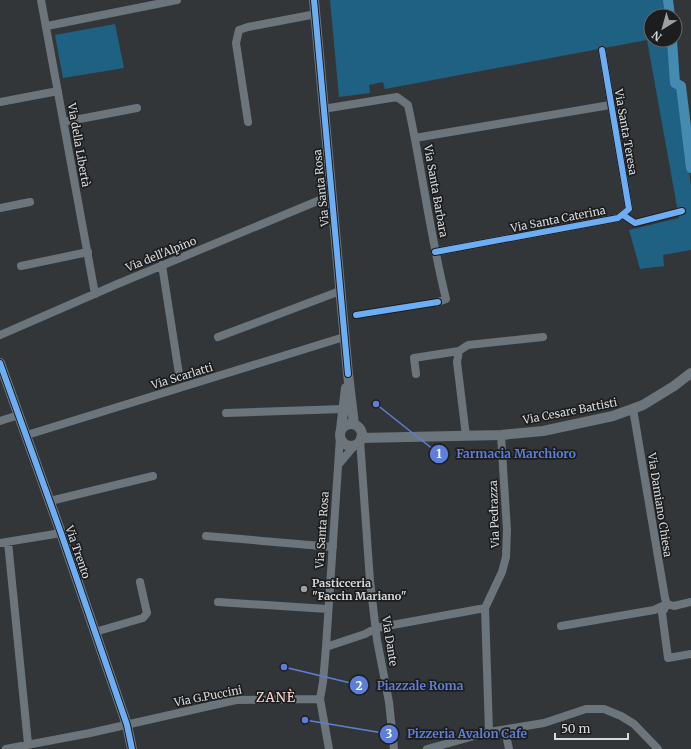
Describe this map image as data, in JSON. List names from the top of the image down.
{
  "streets": {
    "street": [
      "Via Santa Teresa",
      "Via della Libertà",
      "Via Santa Rosa",
      "Via Santa Barbara",
      "Via Santa Caterina",
      "Via dell'Alpino",
      "Via Scarlatti",
      "Via Cesare Battisti",
      "Via Damiano Chiesa",
      "Via Pedrazza",
      "Via Trento",
      "Via Dante",
      "Via G.Puccini"
    ]
  },
  "crossings": [
    ["Via Santa Teresa", "Via Santa Barbara"],
    ["Via Santa Teresa", "Via Santa Caterina"],
    ["Via della Libertà", "Via dell'Alpino"],
    ["Via Santa Rosa", "Via dell'Alpino"],
    ["Via Santa Rosa", "Via Scarlatti"],
    ["Via Santa Rosa", "Via G.Puccini"],
    ["Via Santa Barbara", "Via Santa Caterina"],
    ["Via Scarlatti", "Via Trento"],
    ["Via Cesare Battisti", "Via Damiano Chiesa"],
    ["Via Cesare Battisti", "Via Pedrazza"],
    ["Via Cesare Battisti", "Via Dante"],
    ["Via Trento", "Via G.Puccini"]
  ],
  "districts": ["ZANÈ"],
  "places": [
    "Farmacia Marchioro",
    "Pasticceria \"Faccin Mariano\"",
    "Piazzale Roma",
    "Pizzeria Avalon Cafe"
  ],
  "scale_bar": "50 m",
  "north": "bottom left"
}
